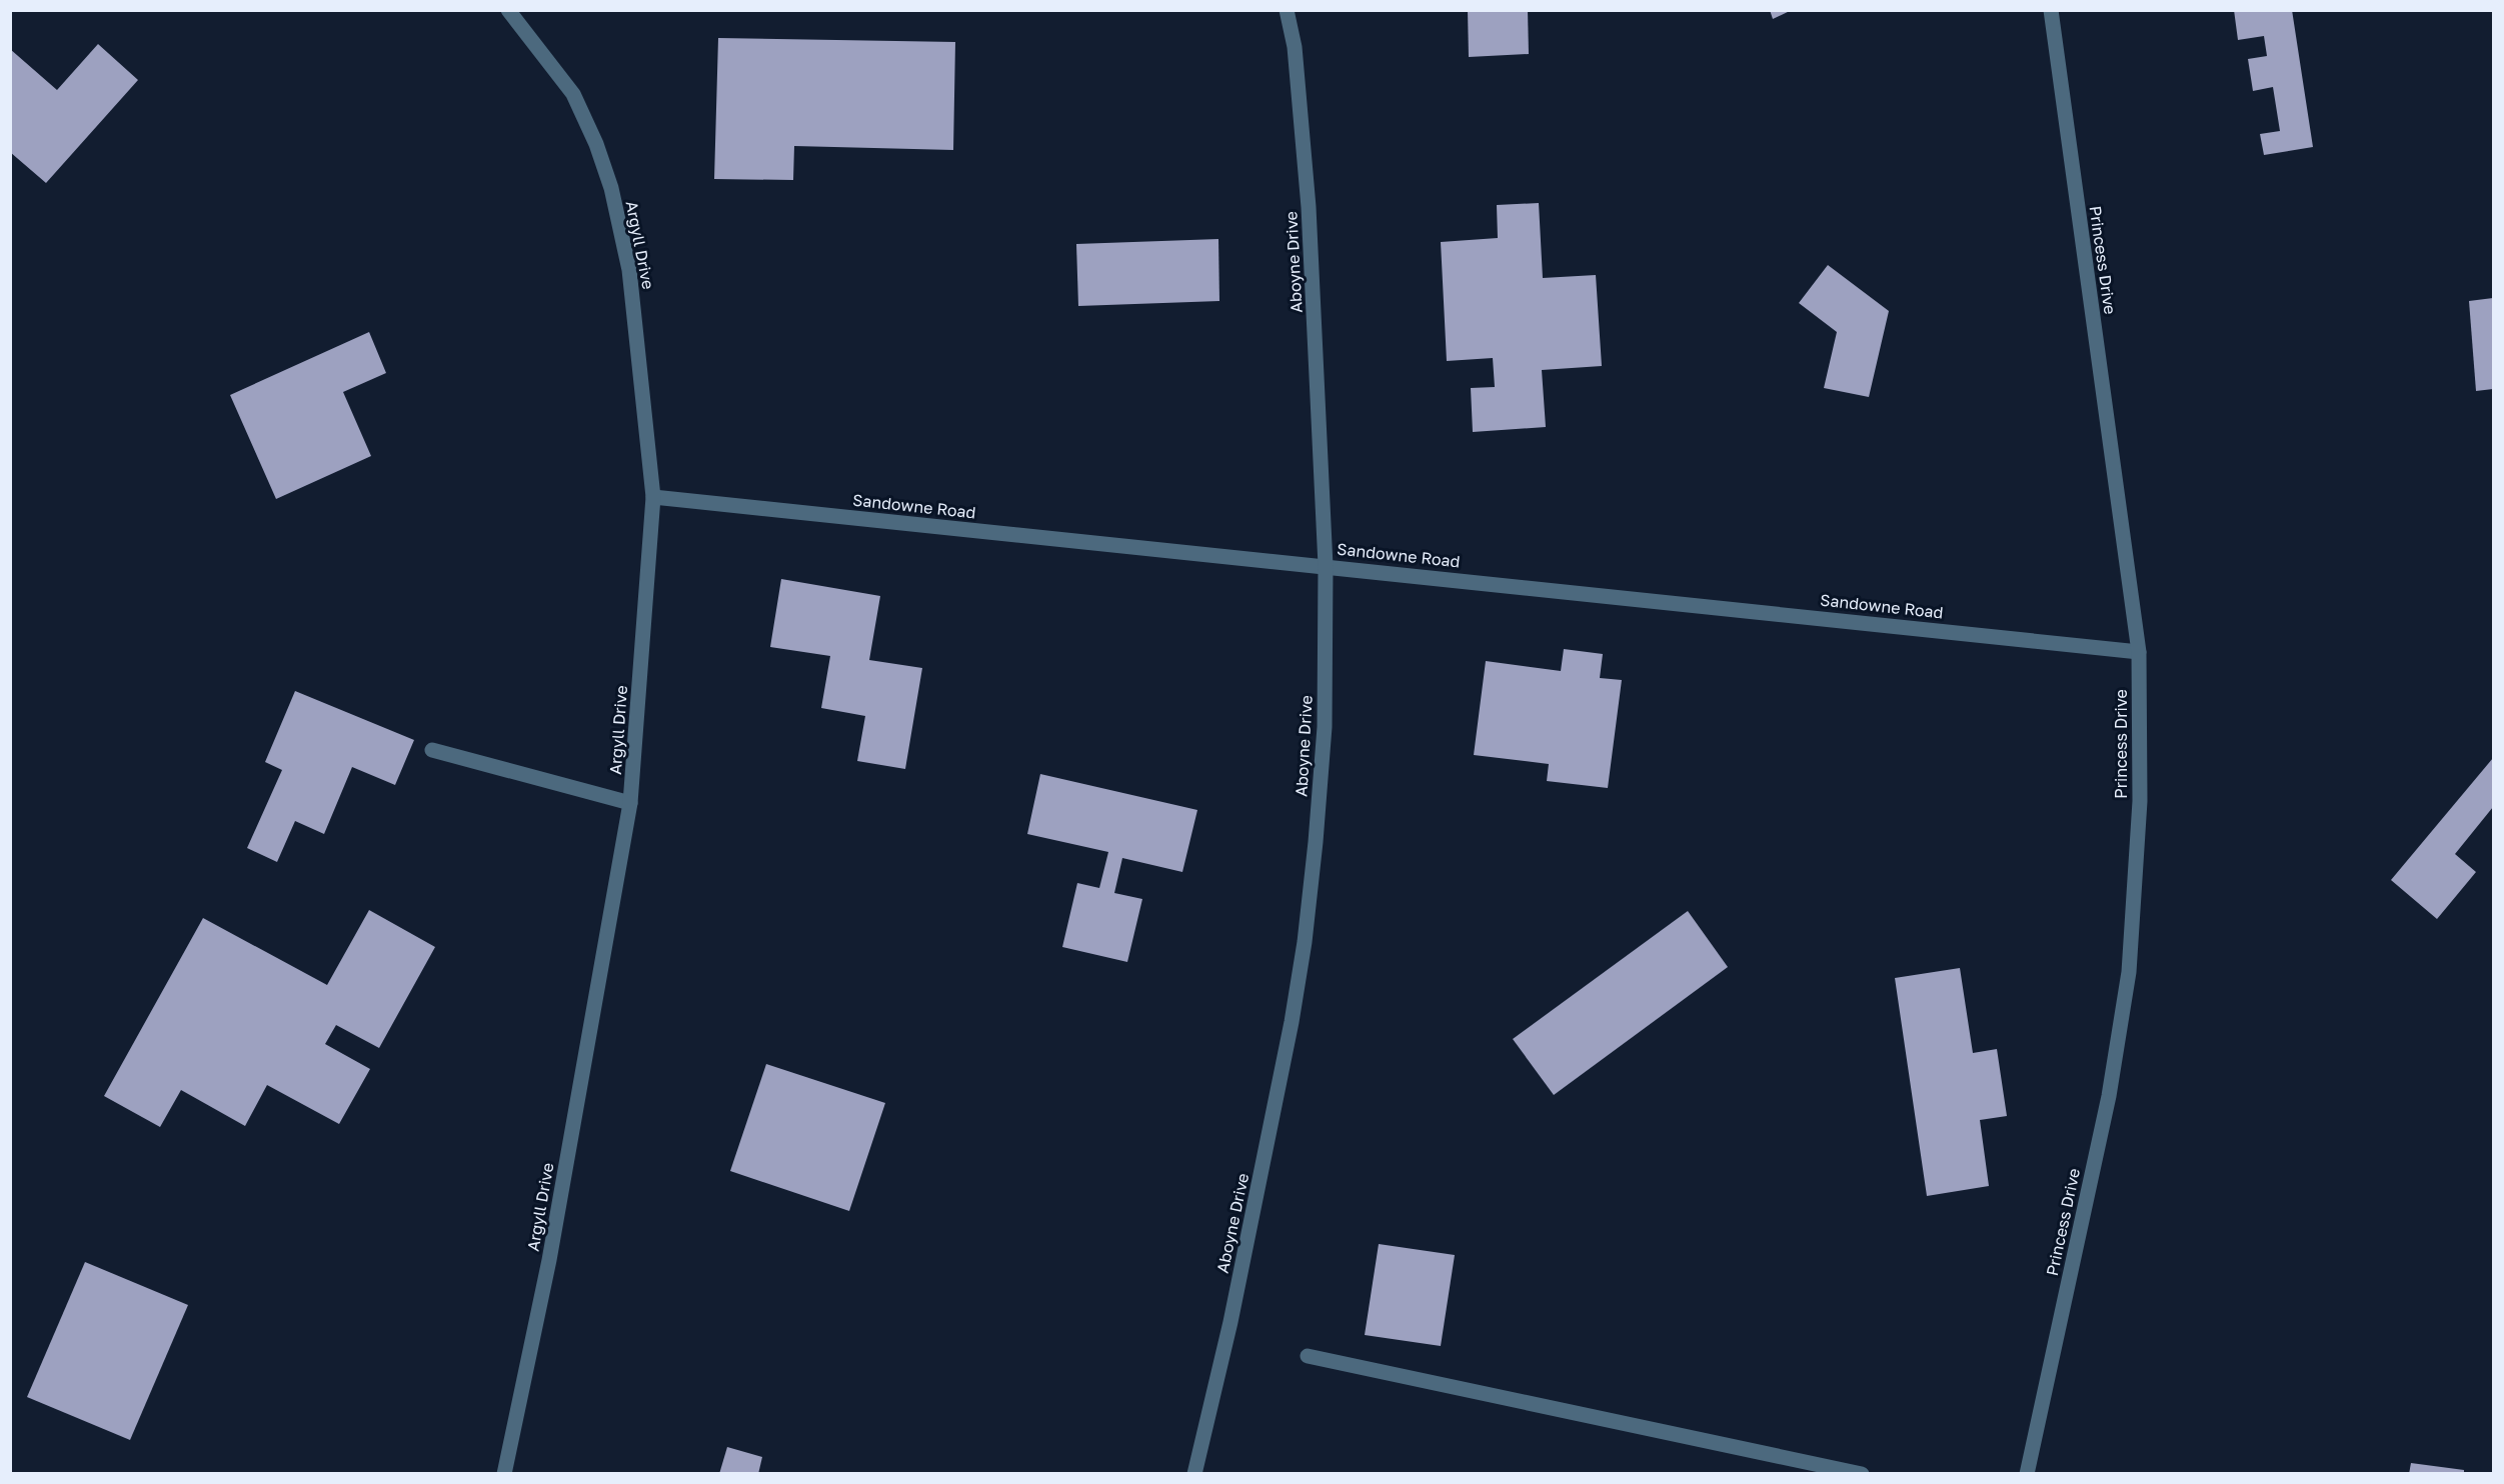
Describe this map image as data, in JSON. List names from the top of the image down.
{
  "streets": {
    "street": [
      "Argyll Drive",
      "Princess Drive",
      "Aboyne Drive",
      "Sandowne Road"
    ]
  },
  "crossings": [
    ["Argyll Drive", "Sandowne Road"],
    ["Princess Drive", "Sandowne Road"],
    ["Aboyne Drive", "Sandowne Road"]
  ]
}
